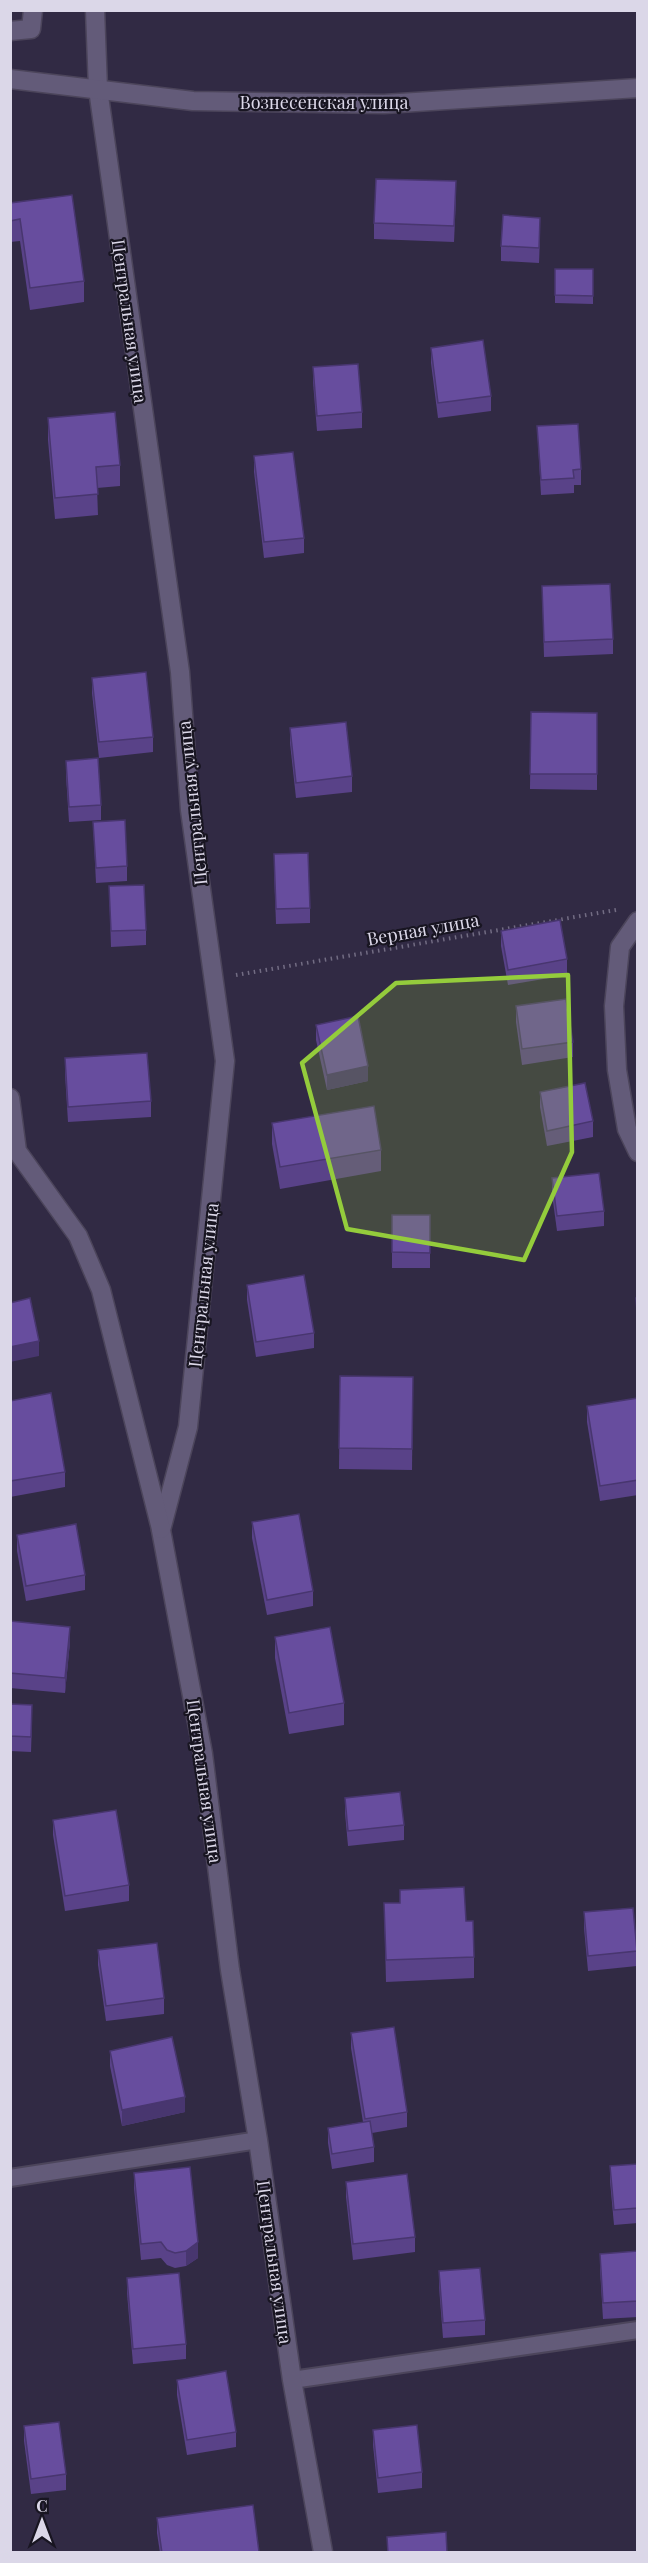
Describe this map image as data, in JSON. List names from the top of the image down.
{
  "streets": {
    "street": ["Вознесенская улица", "Центральная улица"],
    "path": ["Верная улица"]
  },
  "crossings": [
    ["Вознесенская улица", "Центральная улица"],
    ["Центральная улица", "Верная улица"]
  ],
  "north": "top"
}
